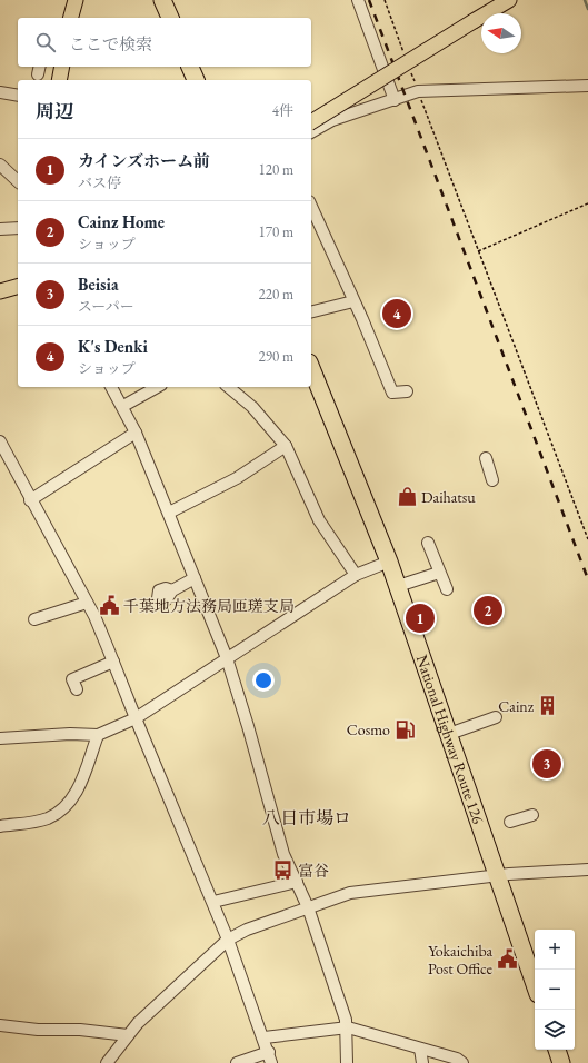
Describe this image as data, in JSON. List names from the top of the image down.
{
  "streets": {
    "highway": ["National Highway Route 126"]
  },
  "districts": ["八日市場ロ"],
  "places": {
    "shop": ["Daihatsu"],
    "public building": ["千葉地方法務局匝瑳支局", "Yokaichiba Post Office"],
    "building": ["Cainz"],
    "fuel station": ["Cosmo"],
    "bus stop": ["富谷"]
  },
  "north": "left",
  "page": {
    "search": "ここで検索",
    "heading": ["周辺", "4件"],
    "list": [
      {
        "mark": "1",
        "name": "カインズホーム前",
        "note": "バス停",
        "value": "120 m"
      },
      {
        "mark": "2",
        "name": "Cainz Home",
        "note": "ショップ",
        "value": "170 m"
      },
      {
        "mark": "3",
        "name": "Beisia",
        "note": "スーパー",
        "value": "220 m"
      },
      {
        "mark": "4",
        "name": "K's Denki",
        "note": "ショップ",
        "value": "290 m"
      }
    ],
    "pins": [
      "4",
      "2",
      "1",
      "3"
    ],
    "map_buttons": ["+", "−"]
  }
}
